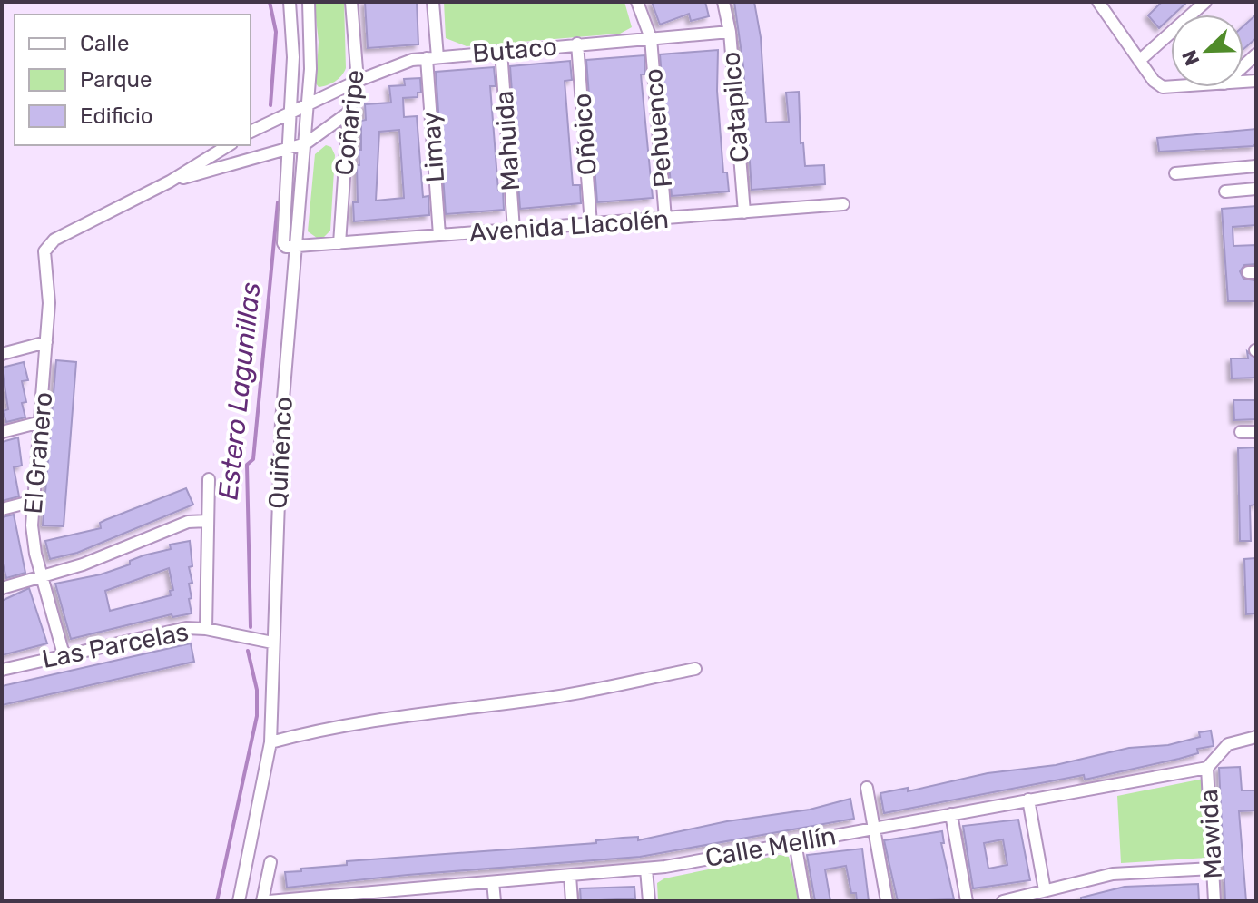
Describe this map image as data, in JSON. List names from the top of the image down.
{
  "streets": {
    "street": [
      "Butaco",
      "Catapilco",
      "Coñaripe",
      "Pehuenco",
      "Oñoico",
      "Mahuida",
      "Limay",
      "Avenida Llacolén",
      "El Granero",
      "Quiñenco",
      "Las Parcelas",
      "Mawida",
      "Calle Mellín"
    ]
  },
  "crossings": [
    ["Butaco", "Catapilco"],
    ["Butaco", "Coñaripe"],
    ["Butaco", "Pehuenco"],
    ["Butaco", "Oñoico"],
    ["Butaco", "Mahuida"],
    ["Butaco", "Limay"],
    ["Butaco", "Quiñenco"],
    ["Catapilco", "Avenida Llacolén"],
    ["Coñaripe", "Avenida Llacolén"],
    ["Pehuenco", "Avenida Llacolén"],
    ["Oñoico", "Avenida Llacolén"],
    ["Mahuida", "Avenida Llacolén"],
    ["Limay", "Avenida Llacolén"],
    ["Avenida Llacolén", "Quiñenco"],
    ["El Granero", "Las Parcelas"],
    ["Quiñenco", "Las Parcelas"],
    ["Mawida", "Calle Mellín"]
  ],
  "water": ["Estero Lagunillas"],
  "legend": ["Calle", "Parque", "Edificio"],
  "north": "bottom left"
}
